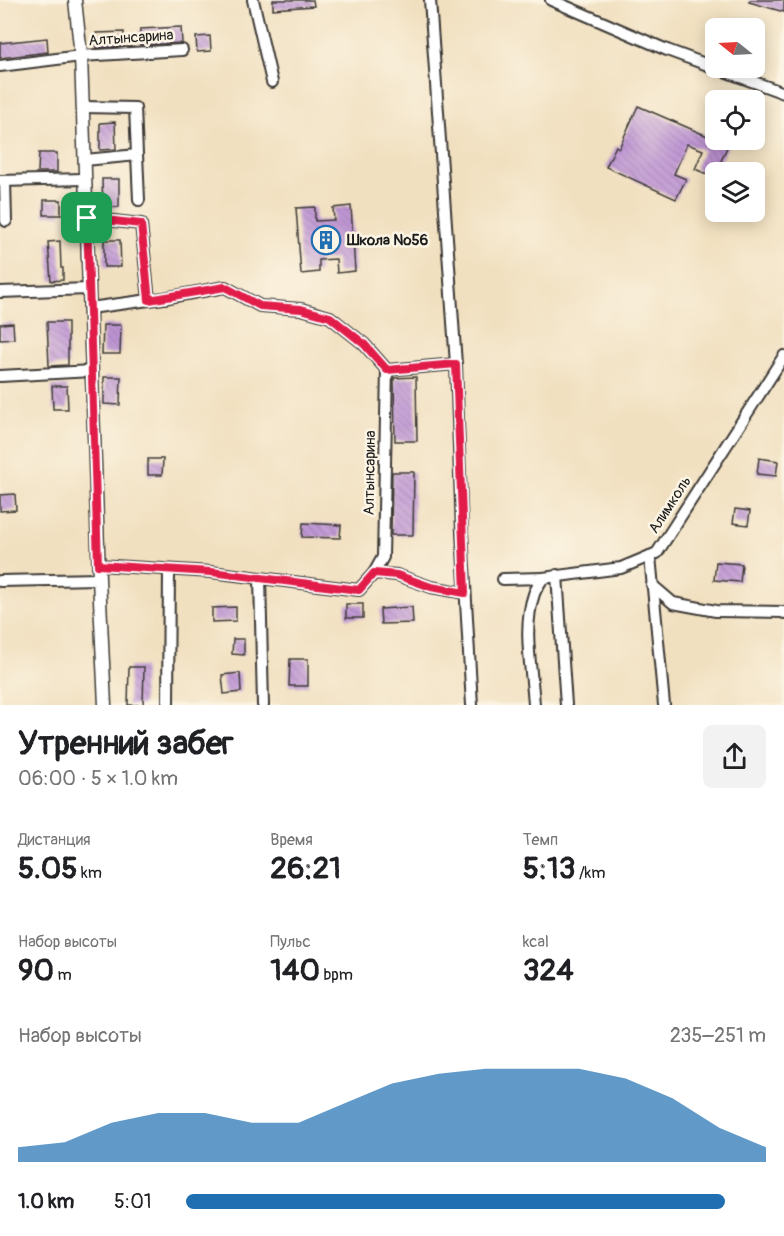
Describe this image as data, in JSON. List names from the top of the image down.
{
  "streets": {
    "main road": ["Алтынсарина"],
    "street": ["Алимколь"]
  },
  "places": {
    "building": ["Школа №56"]
  },
  "north": "left",
  "page": {
    "heading": ["Утренний забег", "06:00 · 5 × 1.0 km"],
    "stats": [
      ["Дистанция", "5.05 km"],
      ["Время", "26:21"],
      ["Темп", "5:13 /km"],
      ["Набор высоты", "90 m"],
      ["Пульс", "140 bpm"],
      ["kcal", "324"]
    ],
    "chart": ["Набор высоты", "235–251 m"],
    "list": [
      {
        "name": "1.0 km",
        "note": "5:01"
      }
    ]
  }
}
